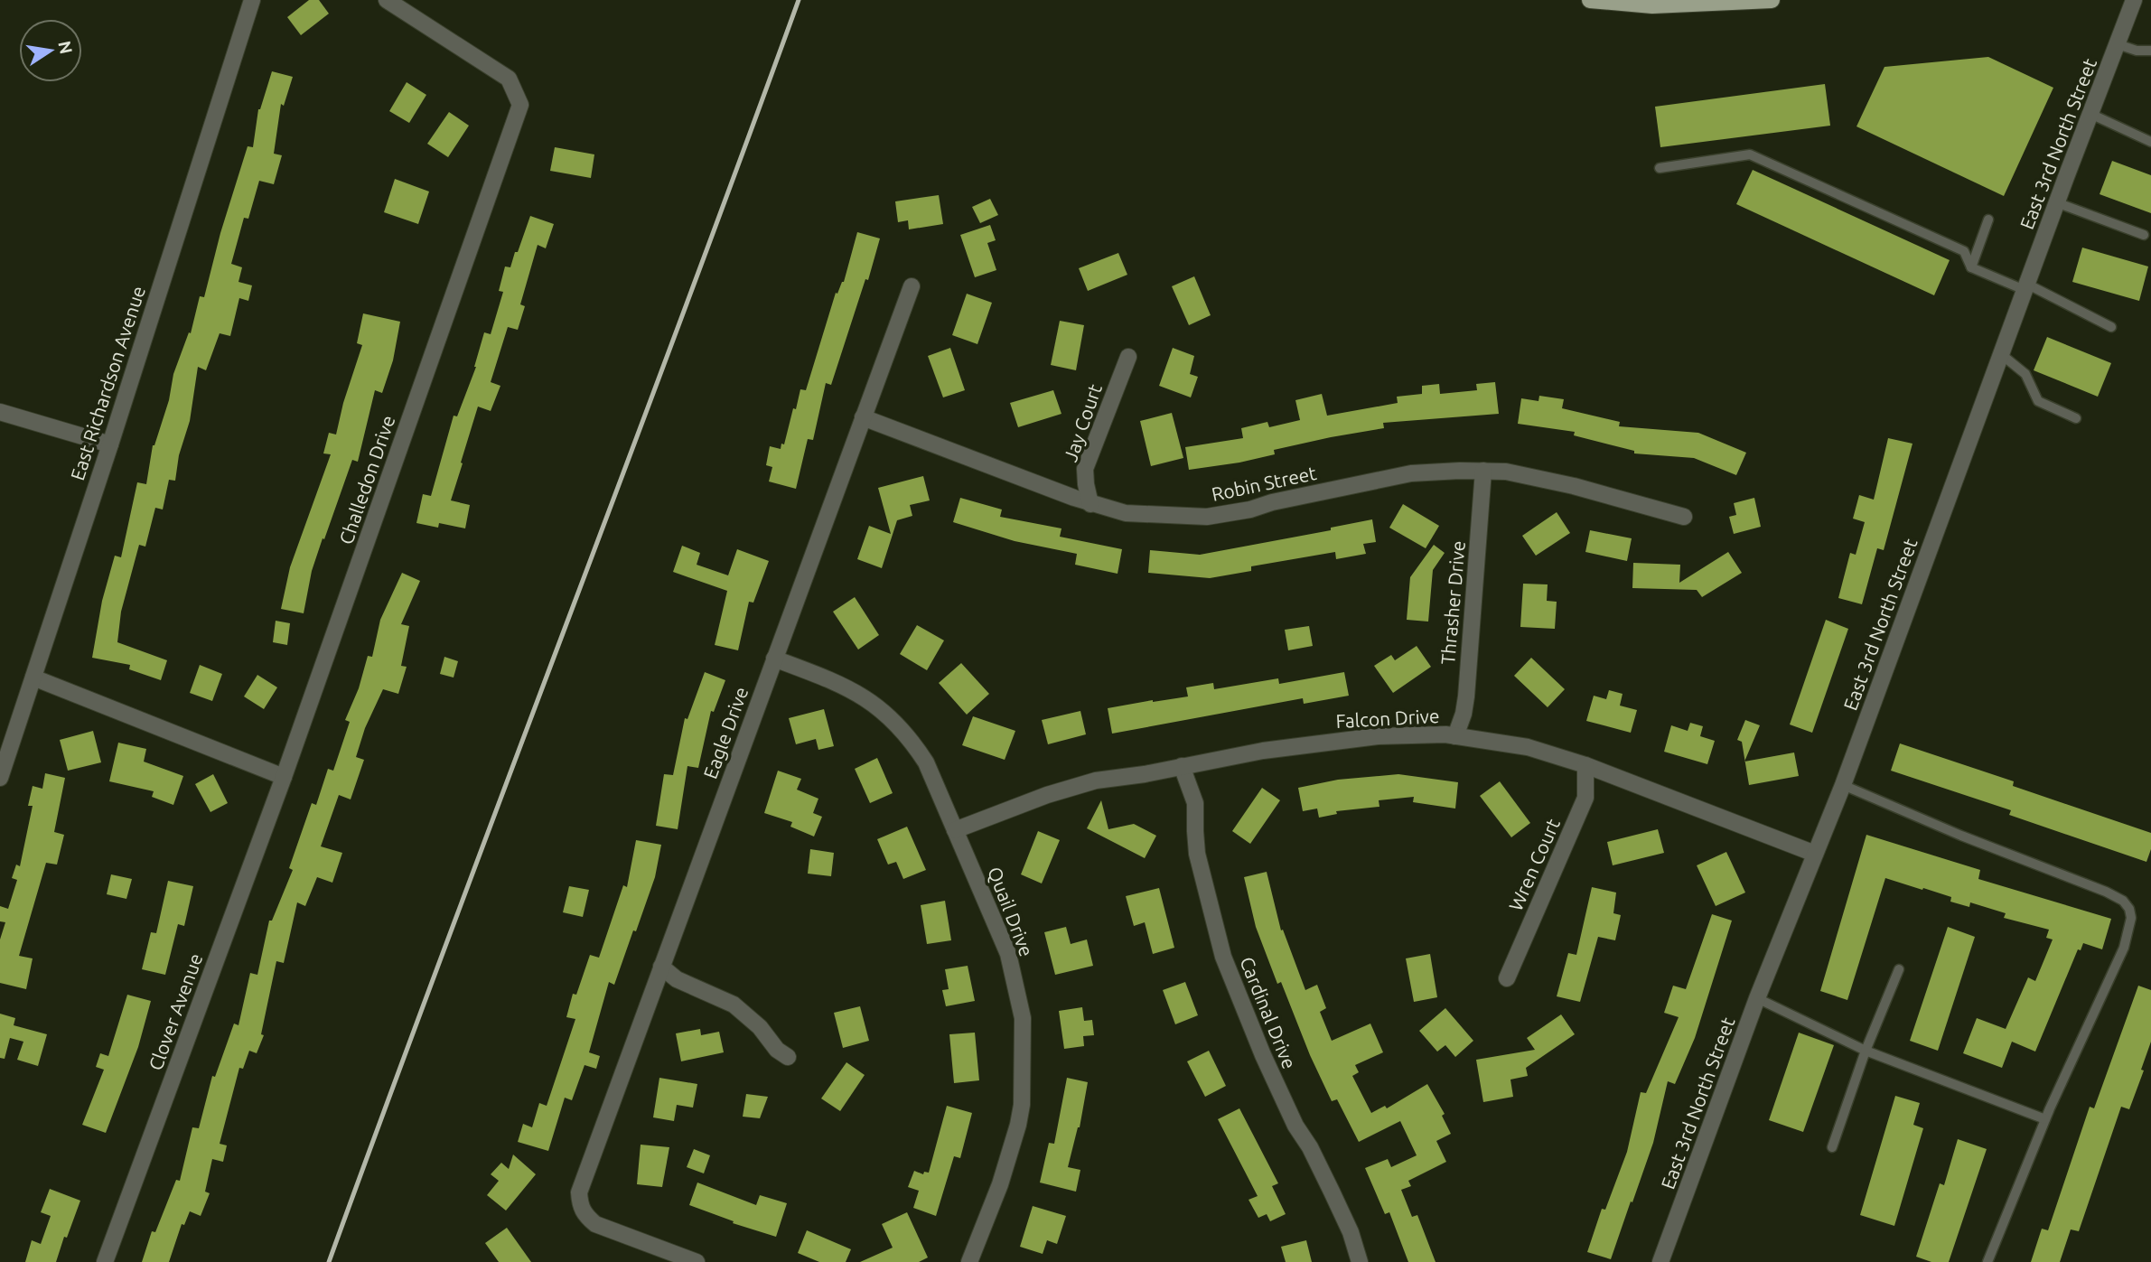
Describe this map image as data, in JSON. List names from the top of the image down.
{
  "streets": {
    "street": [
      "East 3rd North Street",
      "East Richardson Avenue",
      "Jay Court",
      "Challedon Drive",
      "Robin Street",
      "Thrasher Drive",
      "Falcon Drive",
      "Eagle Drive",
      "Wren Court",
      "Quail Drive",
      "Clover Avenue",
      "Cardinal Drive"
    ]
  },
  "crossings": [
    ["East 3rd North Street", "Falcon Drive"],
    ["Jay Court", "Robin Street"],
    ["Challedon Drive", "Clover Avenue"],
    ["Robin Street", "Thrasher Drive"],
    ["Robin Street", "Eagle Drive"],
    ["Thrasher Drive", "Falcon Drive"],
    ["Falcon Drive", "Wren Court"],
    ["Falcon Drive", "Quail Drive"],
    ["Falcon Drive", "Cardinal Drive"],
    ["Eagle Drive", "Quail Drive"]
  ],
  "north": "right"
}
